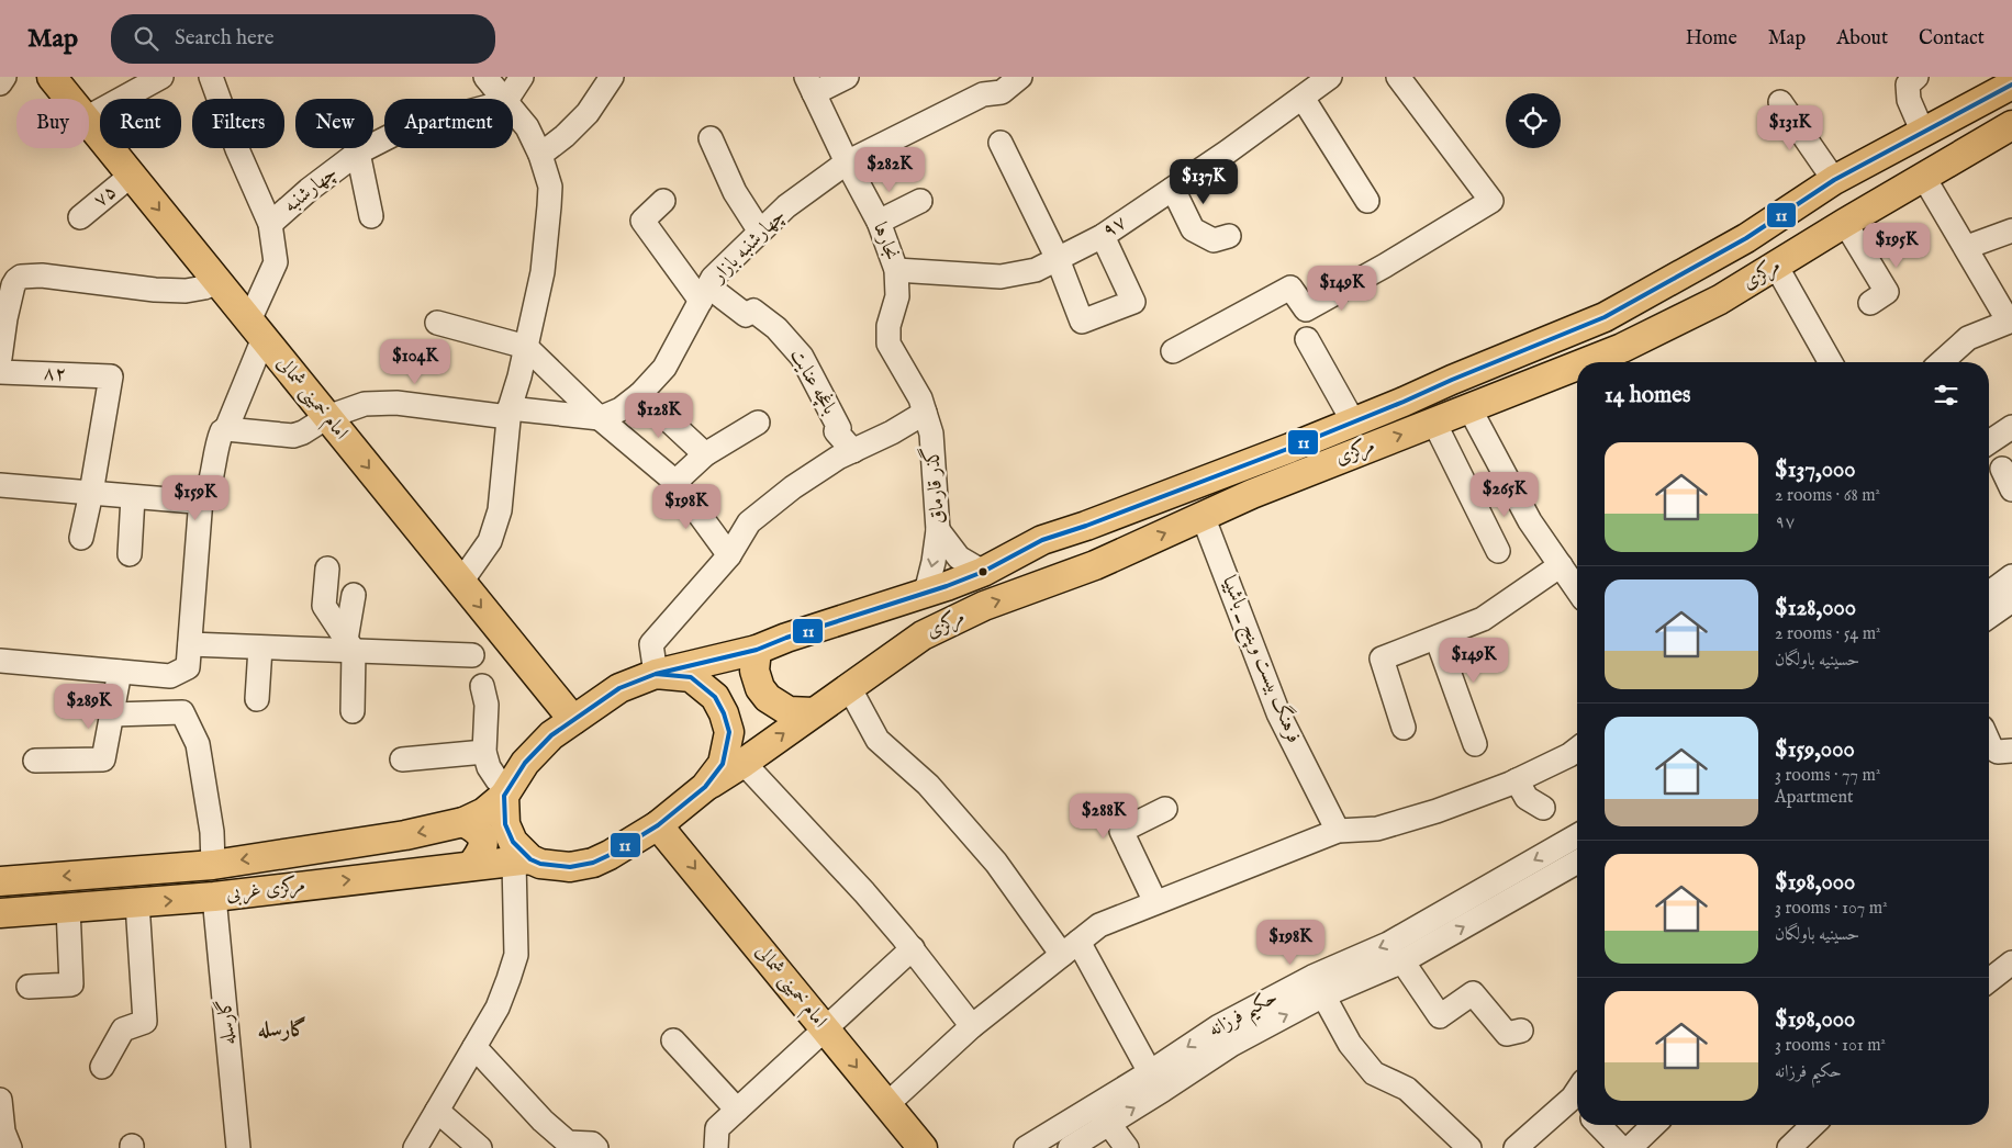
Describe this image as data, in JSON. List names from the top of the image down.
{
  "streets": {
    "main road": ["مرکزی", "امام خمینی شمالی", "مرکزی غربی"],
    "street": [
      "چهارشنبه",
      "۷۵",
      "۹۷",
      "نجارها",
      "چهارشنبه بازار",
      "۸۲",
      "باغچه عنایت",
      "گذر قارماق",
      "فرهنگ بیست وپنج _ باشییا",
      "حکیم فرزانه",
      "گارسله"
    ]
  },
  "crossings": [
    ["۷۵", "امام خمینی شمالی"],
    ["۹۷", "نجارها"],
    ["نجارها", "چهارشنبه بازار"],
    ["نجارها", "گذر قارماق"],
    ["چهارشنبه بازار", "باغچه عنایت"],
    ["مرکزی", "امام خمینی شمالی"],
    ["مرکزی", "گذر قارماق"],
    ["مرکزی", "فرهنگ بیست وپنج _ باشییا"],
    ["مرکزی", "مرکزی غربی"],
    ["مرکزی غربی", "گارسله"]
  ],
  "one_way": ["امام خمینی شمالی"],
  "districts": ["گارسله"],
  "lines": ["transit line 11"],
  "page": {
    "header": "Map",
    "search": "Search here",
    "nav": [
      "Home",
      "Map",
      "About",
      "Contact"
    ],
    "chip": [
      "Buy",
      "Rent",
      "Filters",
      "New",
      "Apartment"
    ],
    "price": [
      "$131K",
      "$282K",
      "$137K",
      "$195K",
      "$149K",
      "$104K",
      "$128K",
      "$265K",
      "$159K",
      "$198K",
      "$149K",
      "$289K",
      "$288K",
      "$198K"
    ],
    "heading": "14 homes",
    "list": [
      {
        "name": "$137,000",
        "note": "2 rooms · 68 m² · ۹۷"
      },
      {
        "name": "$128,000",
        "note": "2 rooms · 54 m² · حسینیه باولگان"
      },
      {
        "name": "$159,000",
        "note": "3 rooms · 77 m² · Apartment"
      },
      {
        "name": "$198,000",
        "note": "3 rooms · 107 m² · حسینیه باولگان"
      },
      {
        "name": "$198,000",
        "note": "3 rooms · 101 m² · حکیم فرزانه"
      }
    ]
  }
}
